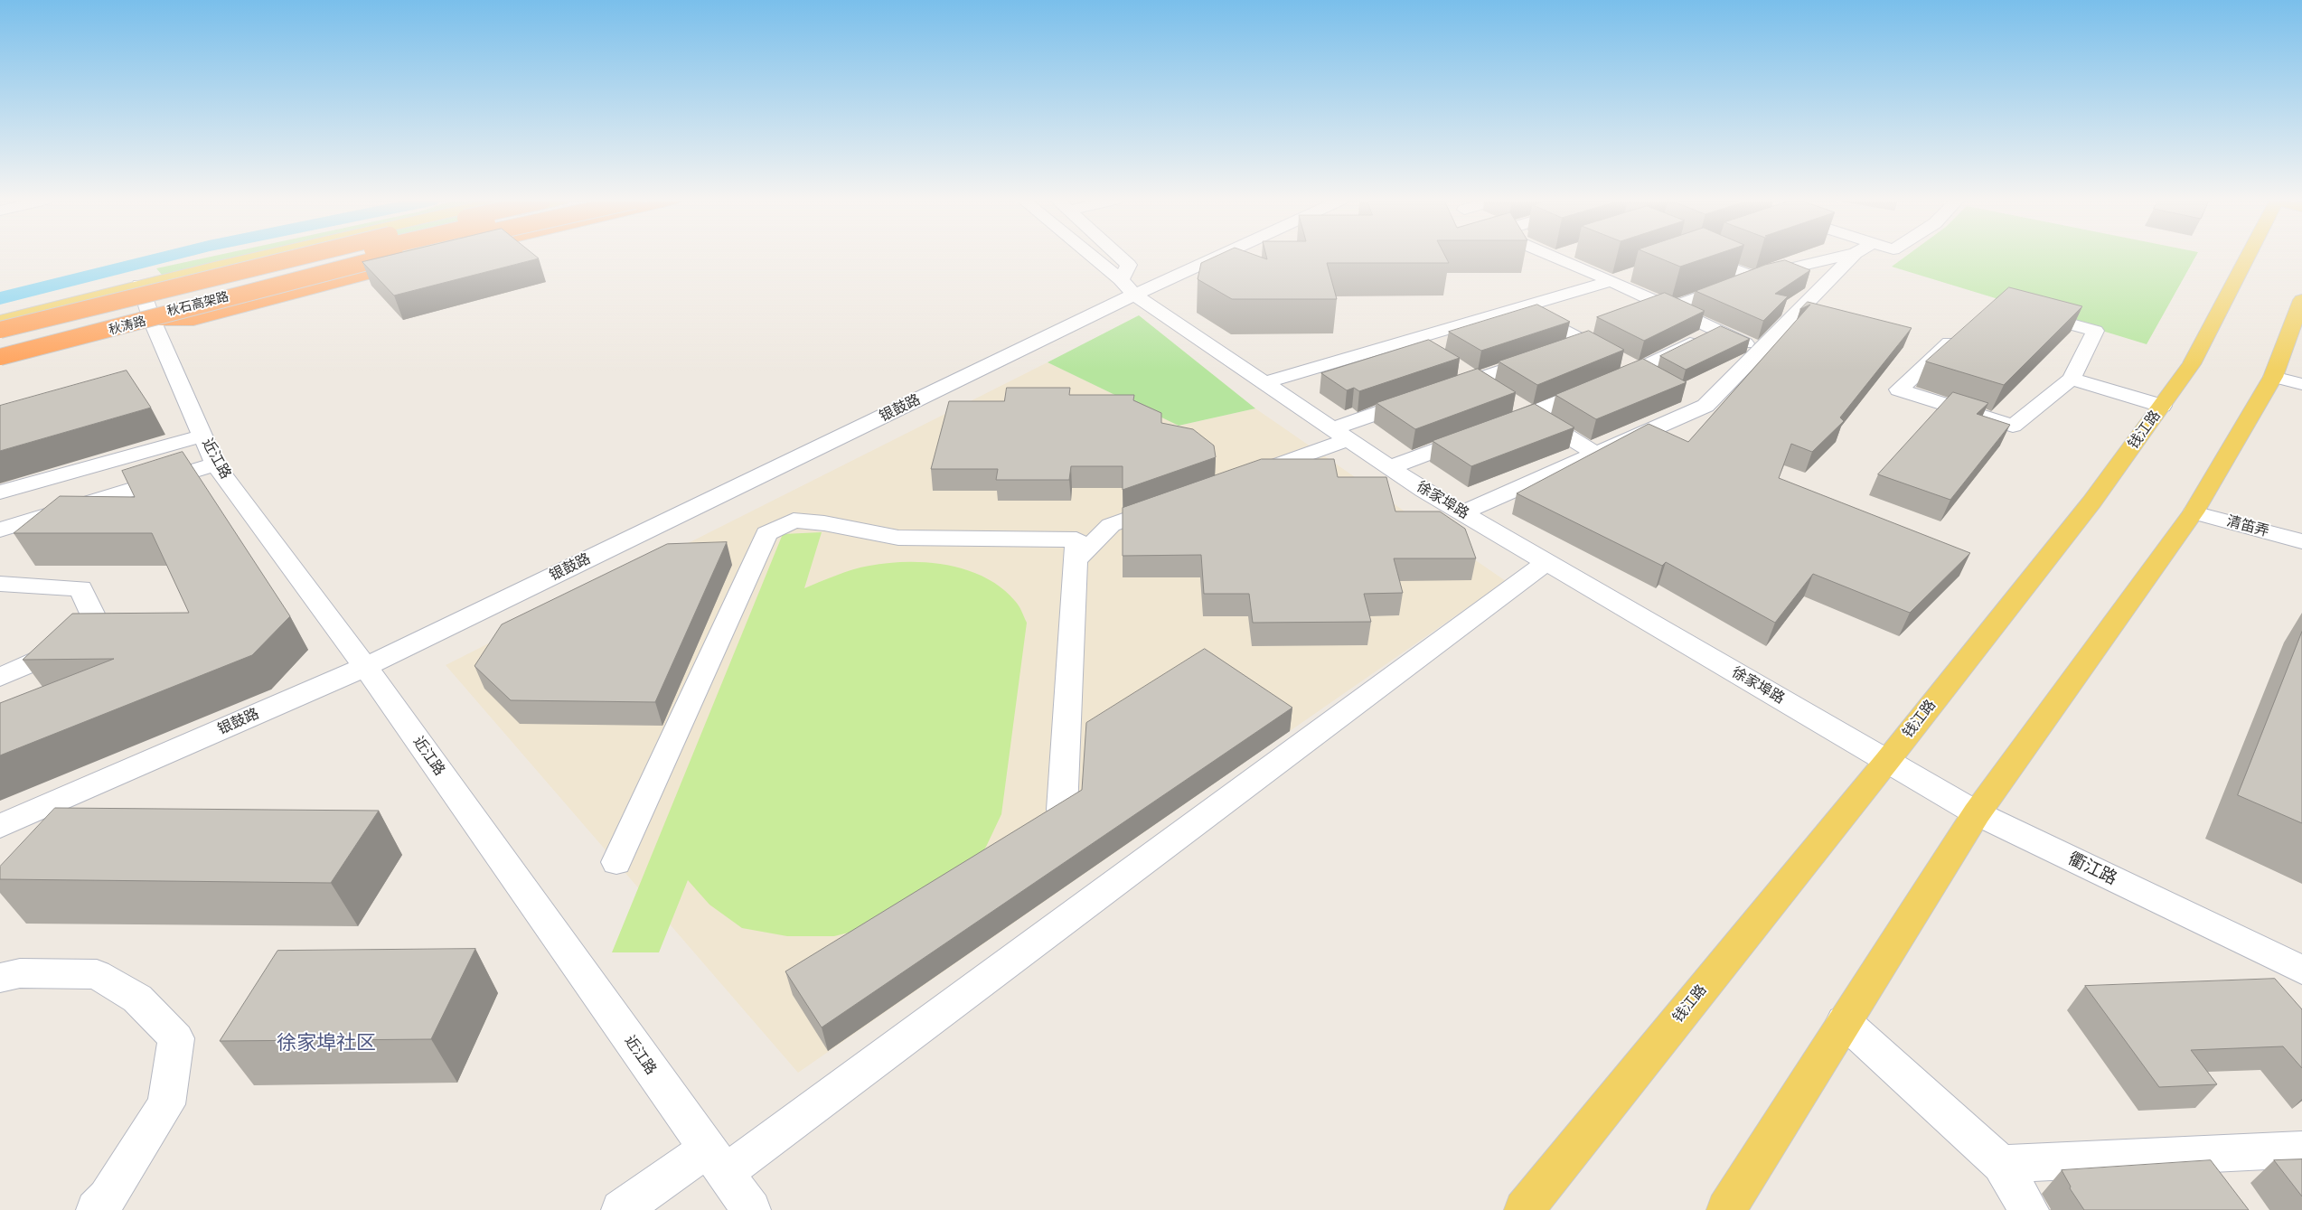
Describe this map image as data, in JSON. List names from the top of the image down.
{
  "streets": {
    "highway": ["秋石高架路"],
    "main road": ["秋涛路", "钱江路"],
    "street": [
      "银鼓路",
      "近江路",
      "徐家埠路",
      "清笛弄",
      "衢江路"
    ]
  },
  "crossings": [
    ["秋涛路", "近江路"],
    ["银鼓路", "近江路"],
    ["银鼓路", "徐家埠路"],
    ["钱江路", "徐家埠路"],
    ["钱江路", "衢江路"],
    ["徐家埠路", "衢江路"]
  ],
  "districts": ["徐家埠社区"]
}
